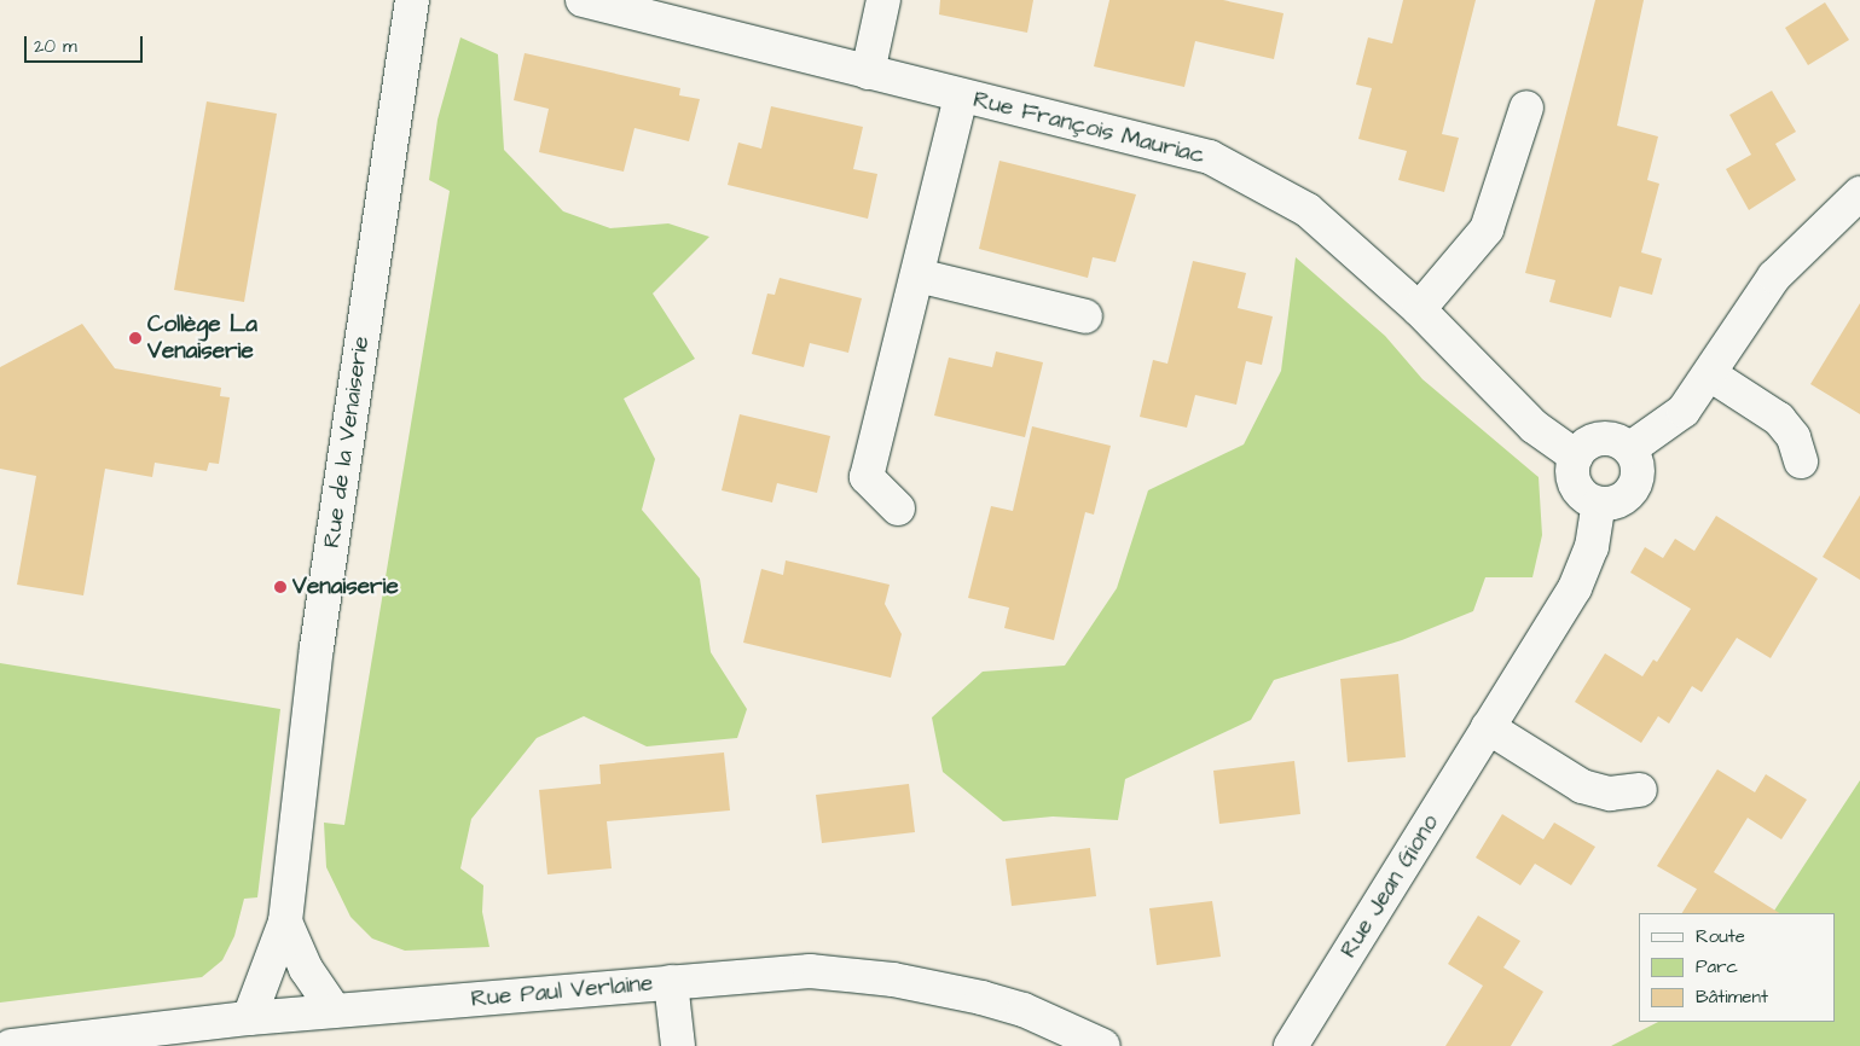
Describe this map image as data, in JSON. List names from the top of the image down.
{
  "streets": {
    "street": [
      "Rue François Mauriac",
      "Rue de la Venaiserie",
      "Rue Jean Giono",
      "Rue Paul Verlaine"
    ]
  },
  "crossings": [
    ["Rue François Mauriac", "Rue Jean Giono"],
    ["Rue de la Venaiserie", "Rue Paul Verlaine"]
  ],
  "places": ["Collège La Venaiserie", "Venaiserie"],
  "legend": ["Route", "Parc", "Bâtiment"],
  "scale_bar": "20 m"
}
